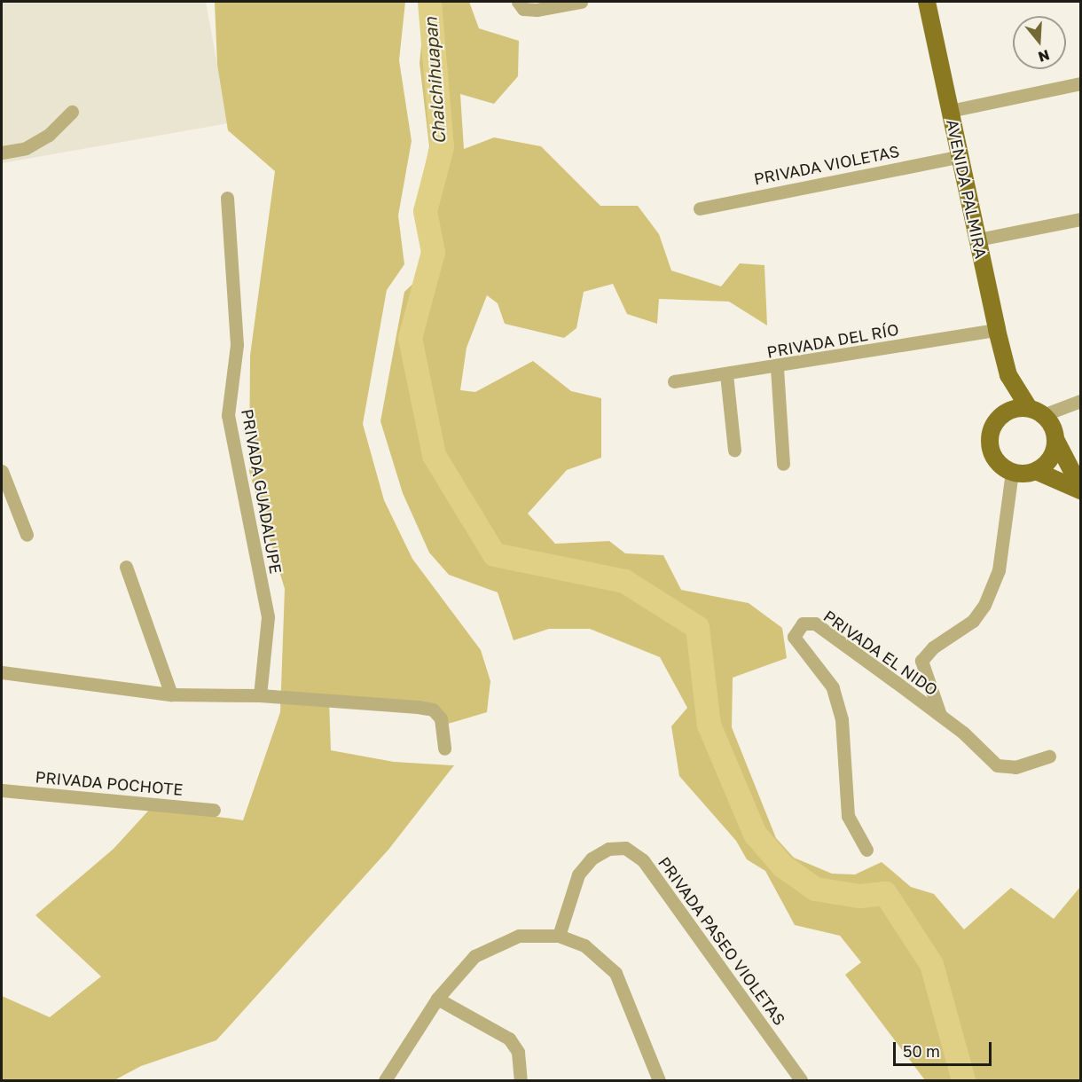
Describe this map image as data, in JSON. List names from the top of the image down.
{
  "streets": {
    "main road": ["AVENIDA PALMIRA"],
    "street": [
      "PRIVADA VIOLETAS",
      "PRIVADA DEL RÍO",
      "PRIVADA GUADALUPE",
      "PRIVADA EL NIDO",
      "PRIVADA POCHOTE",
      "PRIVADA PASEO VIOLETAS"
    ]
  },
  "crossings": [
    ["PRIVADA VIOLETAS", "AVENIDA PALMIRA"],
    ["AVENIDA PALMIRA", "PRIVADA DEL RÍO"],
    ["AVENIDA PALMIRA", "PRIVADA EL NIDO"]
  ],
  "water": ["Chalchihuapan"],
  "scale_bar": "50 m",
  "north": "bottom"
}
